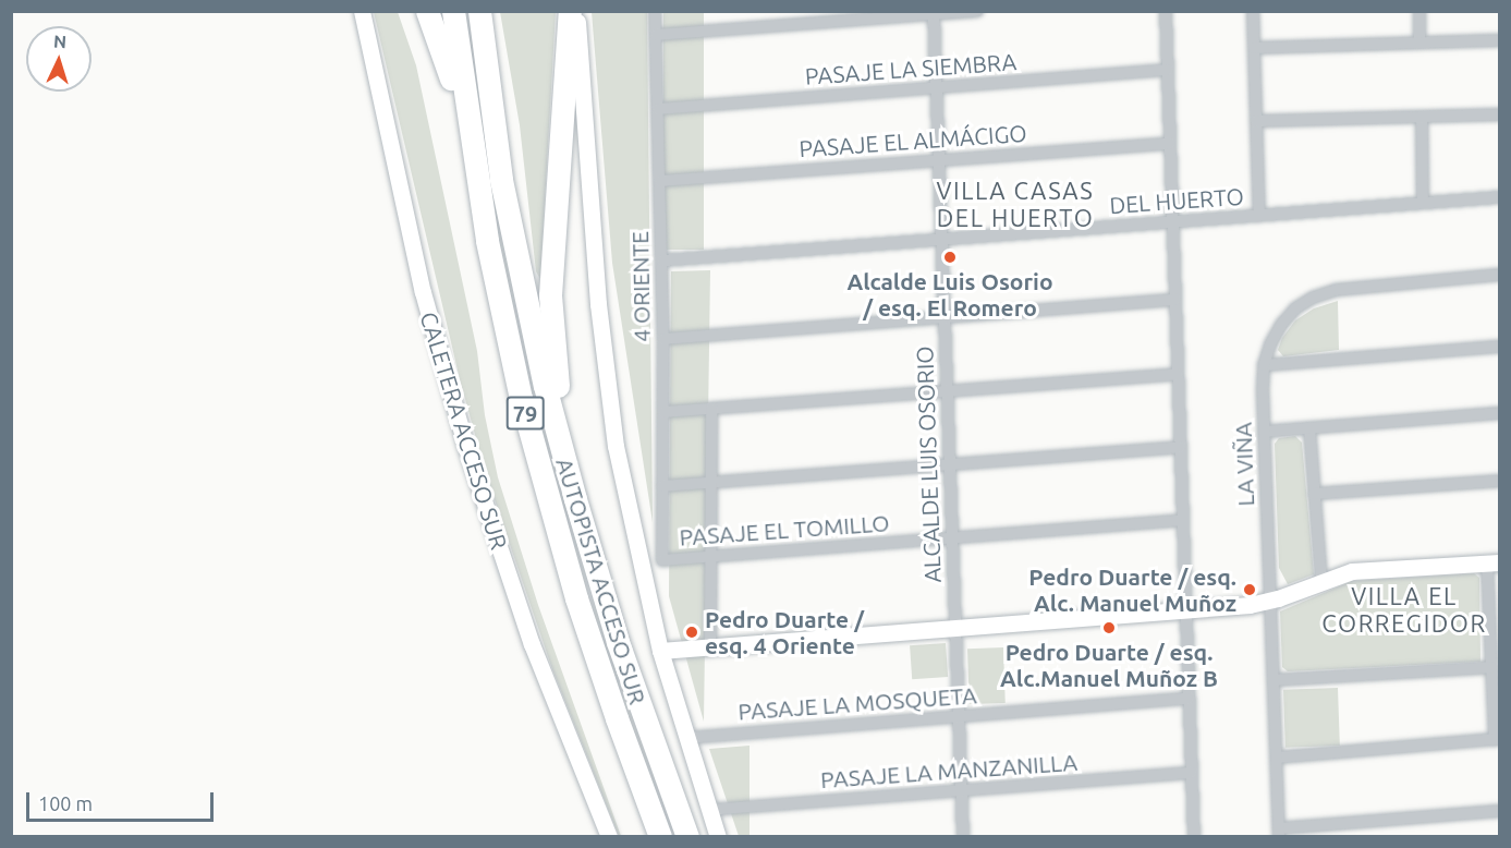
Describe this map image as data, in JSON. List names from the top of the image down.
{
  "streets": {
    "highway": ["79", "AUTOPISTA ACCESO SUR"],
    "main road": ["CALETERA ACCESO SUR"],
    "street": [
      "PASAJE LA SIEMBRA",
      "PASAJE EL ALMÁCIGO",
      "DEL HUERTO",
      "4 ORIENTE",
      "ALCALDE LUIS OSORIO",
      "LA VIÑA",
      "PASAJE EL TOMILLO",
      "PASAJE LA MOSQUETA",
      "PASAJE LA MANZANILLA"
    ]
  },
  "crossings": [
    ["PASAJE LA SIEMBRA", "4 ORIENTE"],
    ["PASAJE LA SIEMBRA", "ALCALDE LUIS OSORIO"],
    ["PASAJE EL ALMÁCIGO", "4 ORIENTE"],
    ["PASAJE EL ALMÁCIGO", "ALCALDE LUIS OSORIO"],
    ["DEL HUERTO", "4 ORIENTE"],
    ["DEL HUERTO", "ALCALDE LUIS OSORIO"],
    ["4 ORIENTE", "PASAJE EL TOMILLO"],
    ["ALCALDE LUIS OSORIO", "PASAJE EL TOMILLO"],
    ["ALCALDE LUIS OSORIO", "PASAJE LA MOSQUETA"],
    ["ALCALDE LUIS OSORIO", "PASAJE LA MANZANILLA"]
  ],
  "districts": ["VILLA CASAS DEL HUERTO", "VILLA EL CORREGIDOR"],
  "places": [
    "Alcalde Luis Osorio / esq. El Romero",
    "Pedro Duarte / esq. Alc. Manuel Muñoz",
    "Pedro Duarte / esq. Alc.Manuel Muñoz B",
    "Pedro Duarte / esq. 4 Oriente"
  ],
  "scale_bar": "100 m",
  "north": "top"
}
